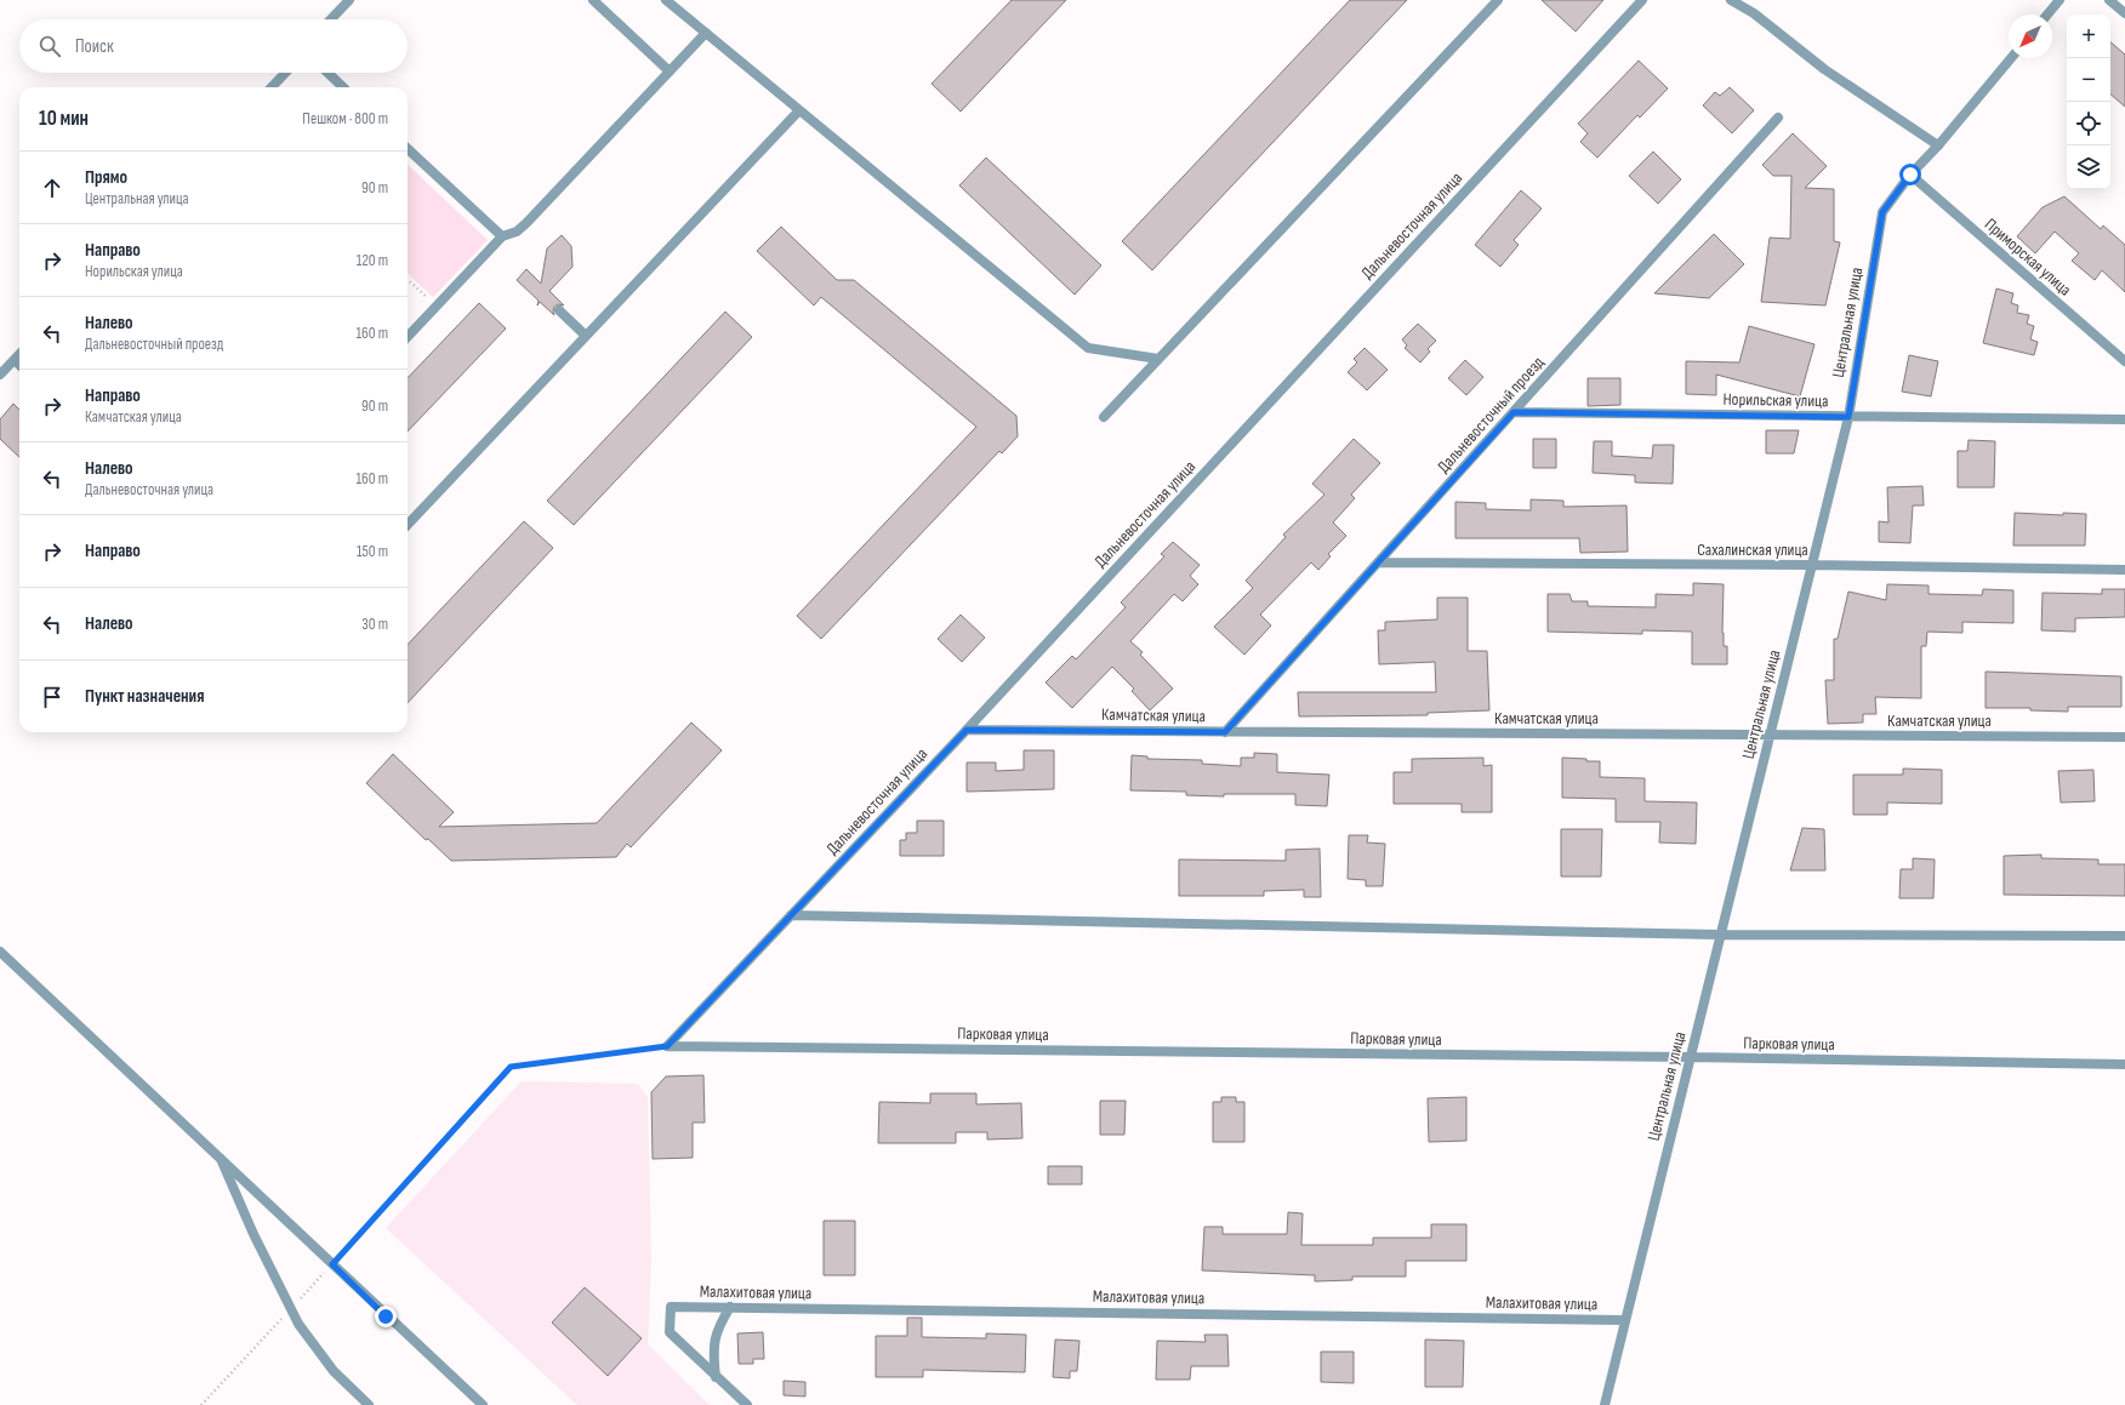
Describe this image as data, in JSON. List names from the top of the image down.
{
  "streets": {
    "street": [
      "Дальневосточная улица",
      "Приморская улица",
      "Центральная улица",
      "Норильская улица",
      "Дальневосточный проезд",
      "Сахалинская улица",
      "Камчатская улица",
      "Парковая улица",
      "Малахитовая улица"
    ]
  },
  "crossings": [
    ["Дальневосточная улица", "Камчатская улица"],
    ["Дальневосточная улица", "Парковая улица"],
    ["Приморская улица", "Центральная улица"],
    ["Центральная улица", "Норильская улица"],
    ["Центральная улица", "Сахалинская улица"],
    ["Центральная улица", "Камчатская улица"],
    ["Центральная улица", "Парковая улица"],
    ["Центральная улица", "Малахитовая улица"],
    ["Норильская улица", "Дальневосточный проезд"],
    ["Дальневосточный проезд", "Сахалинская улица"],
    ["Дальневосточный проезд", "Камчатская улица"]
  ],
  "north": "bottom left",
  "page": {
    "map_buttons": ["+", "−"],
    "search": "Поиск",
    "heading": ["10 мин", "Пешком · 800 m"],
    "list": [
      ["Прямо", "Центральная улица", "90 m"],
      ["Направо", "Норильская улица", "120 m"],
      ["Налево", "Дальневосточный проезд", "160 m"],
      ["Направо", "Камчатская улица", "90 m"],
      ["Налево", "Дальневосточная улица", "160 m"],
      ["Направо", "150 m"],
      ["Налево", "30 m"],
      "Пункт назначения"
    ]
  }
}
